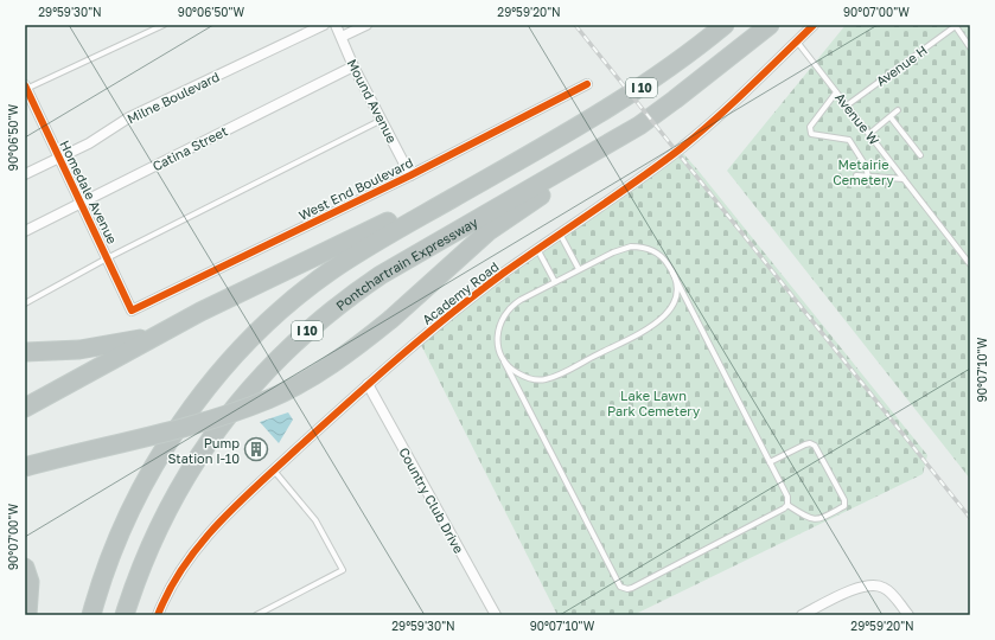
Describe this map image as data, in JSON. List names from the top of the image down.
{
  "streets": {
    "highway": ["I 10", "Pontchartrain Expressway"],
    "street": [
      "Milne Boulevard",
      "Mound Avenue",
      "Catina Street",
      "West End Boulevard",
      "Homedale Avenue",
      "Academy Road",
      "Country Club Drive"
    ],
    "lane": ["Avenue H", "Avenue W"]
  },
  "crossings": [
    ["Avenue H", "Avenue W"],
    ["Milne Boulevard", "Homedale Avenue"],
    ["Mound Avenue", "Catina Street"],
    ["Mound Avenue", "West End Boulevard"],
    ["Avenue W", "Academy Road"],
    ["Catina Street", "Homedale Avenue"],
    ["West End Boulevard", "Homedale Avenue"],
    ["Academy Road", "Country Club Drive"]
  ],
  "parks": ["Metairie Cemetery", "Lake Lawn Park Cemetery"],
  "places": {
    "building": ["Pump Station I-10"]
  },
  "coordinates": [
    "29°59'30\"N",
    "90°06'50\"W",
    "29°59'20\"N",
    "90°07'00\"W",
    "90°07'10\"W"
  ]
}
